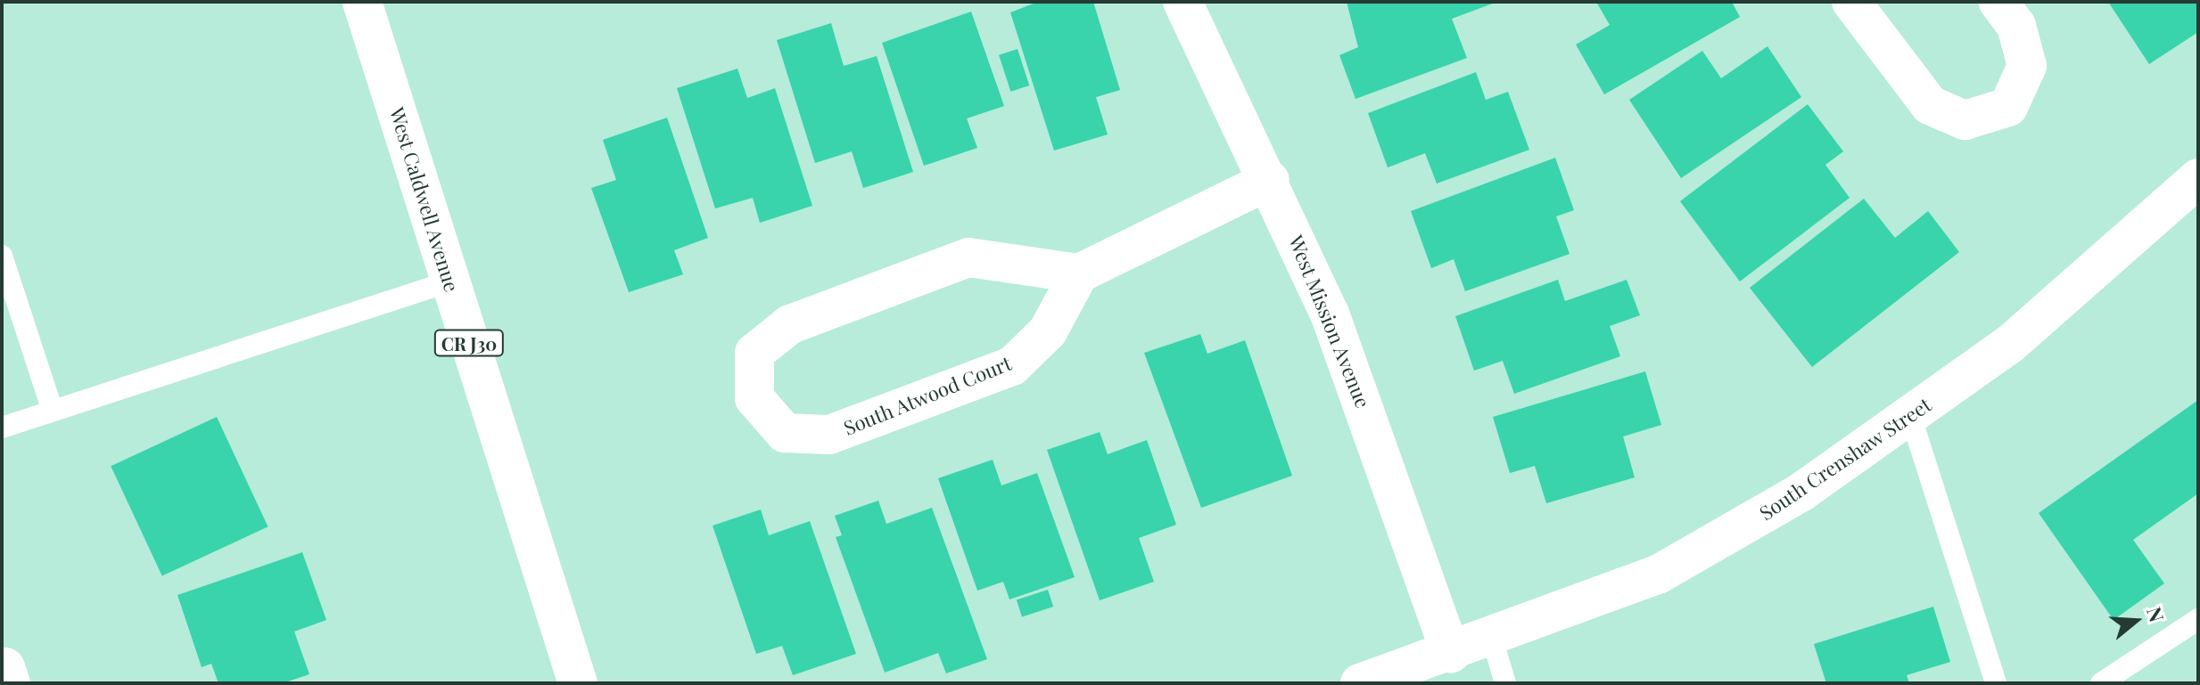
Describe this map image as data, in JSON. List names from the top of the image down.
{
  "streets": {
    "street": [
      "West Caldwell Avenue",
      "West Mission Avenue",
      "CR J30",
      "South Atwood Court",
      "South Crenshaw Street"
    ]
  },
  "crossings": [
    ["West Mission Avenue", "South Crenshaw Street"]
  ],
  "north": "right"
}
